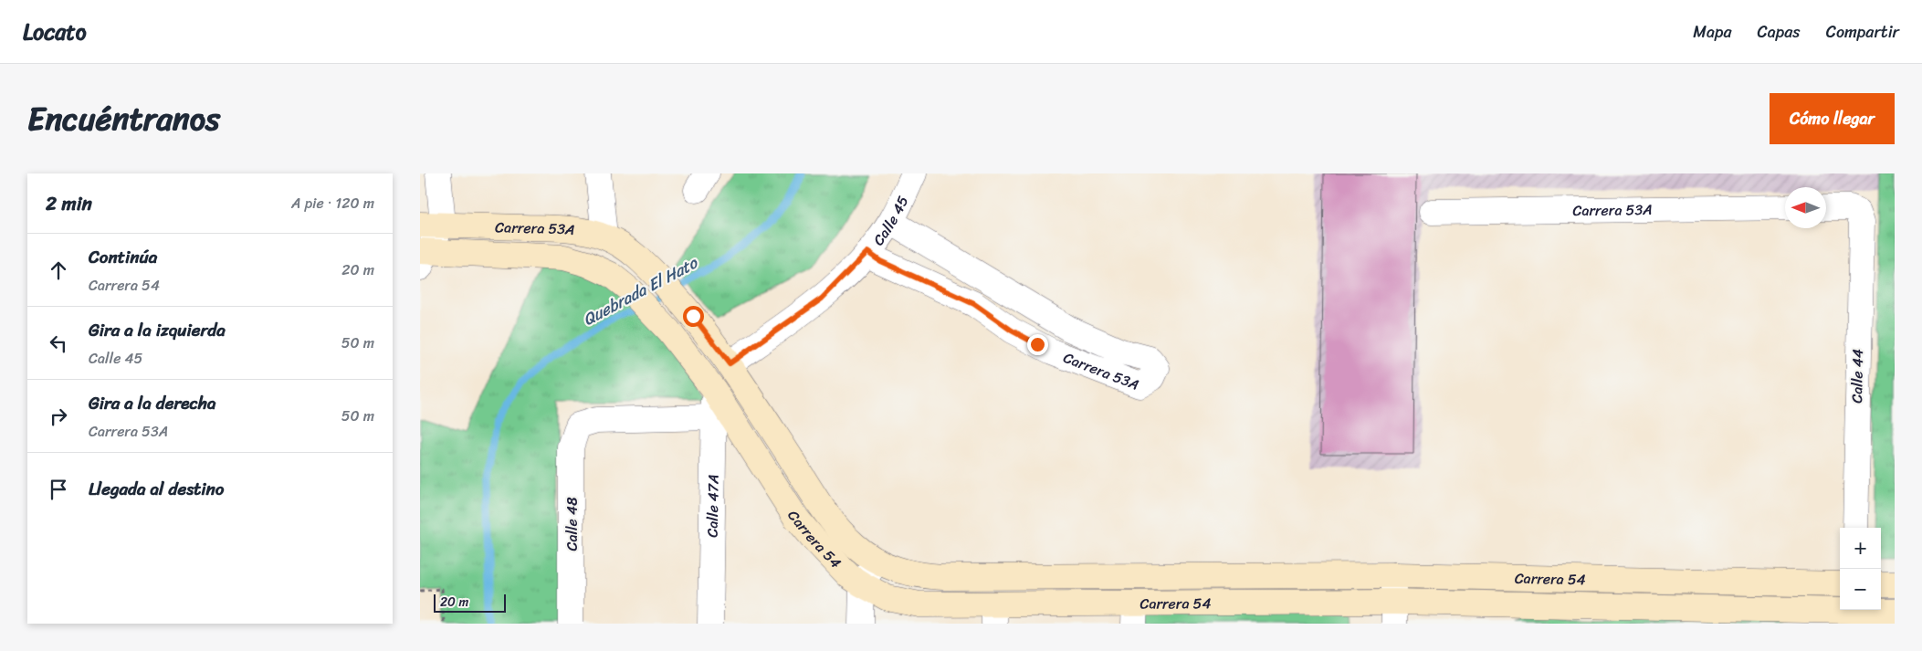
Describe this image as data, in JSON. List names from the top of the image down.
{
  "streets": {
    "main road": ["Carrera 53A", "Carrera 54"],
    "street": [
      "Calle 45",
      "Calle 44",
      "Calle 47A",
      "Calle 48"
    ]
  },
  "crossings": [
    ["Carrera 53A", "Calle 45"],
    ["Carrera 53A", "Carrera 54"],
    ["Calle 45", "Carrera 54"],
    ["Calle 47A", "Calle 48"],
    ["Calle 47A", "Carrera 54"]
  ],
  "water": ["Quebrada El Hato"],
  "scale_bar": "20 m",
  "north": "left",
  "page": {
    "header": "Locato",
    "nav": ["Mapa", "Capas", "Compartir"],
    "title": "Encuéntranos",
    "buttons": "Cómo llegar",
    "heading": ["2 min", "A pie · 120 m"],
    "list": [
      ["Continúa", "Carrera 54", "20 m"],
      ["Gira a la izquierda", "Calle 45", "50 m"],
      ["Gira a la derecha", "Carrera 53A", "50 m"],
      "Llegada al destino"
    ],
    "map_buttons": ["+", "−"],
    "scale": "20 m"
  }
}
